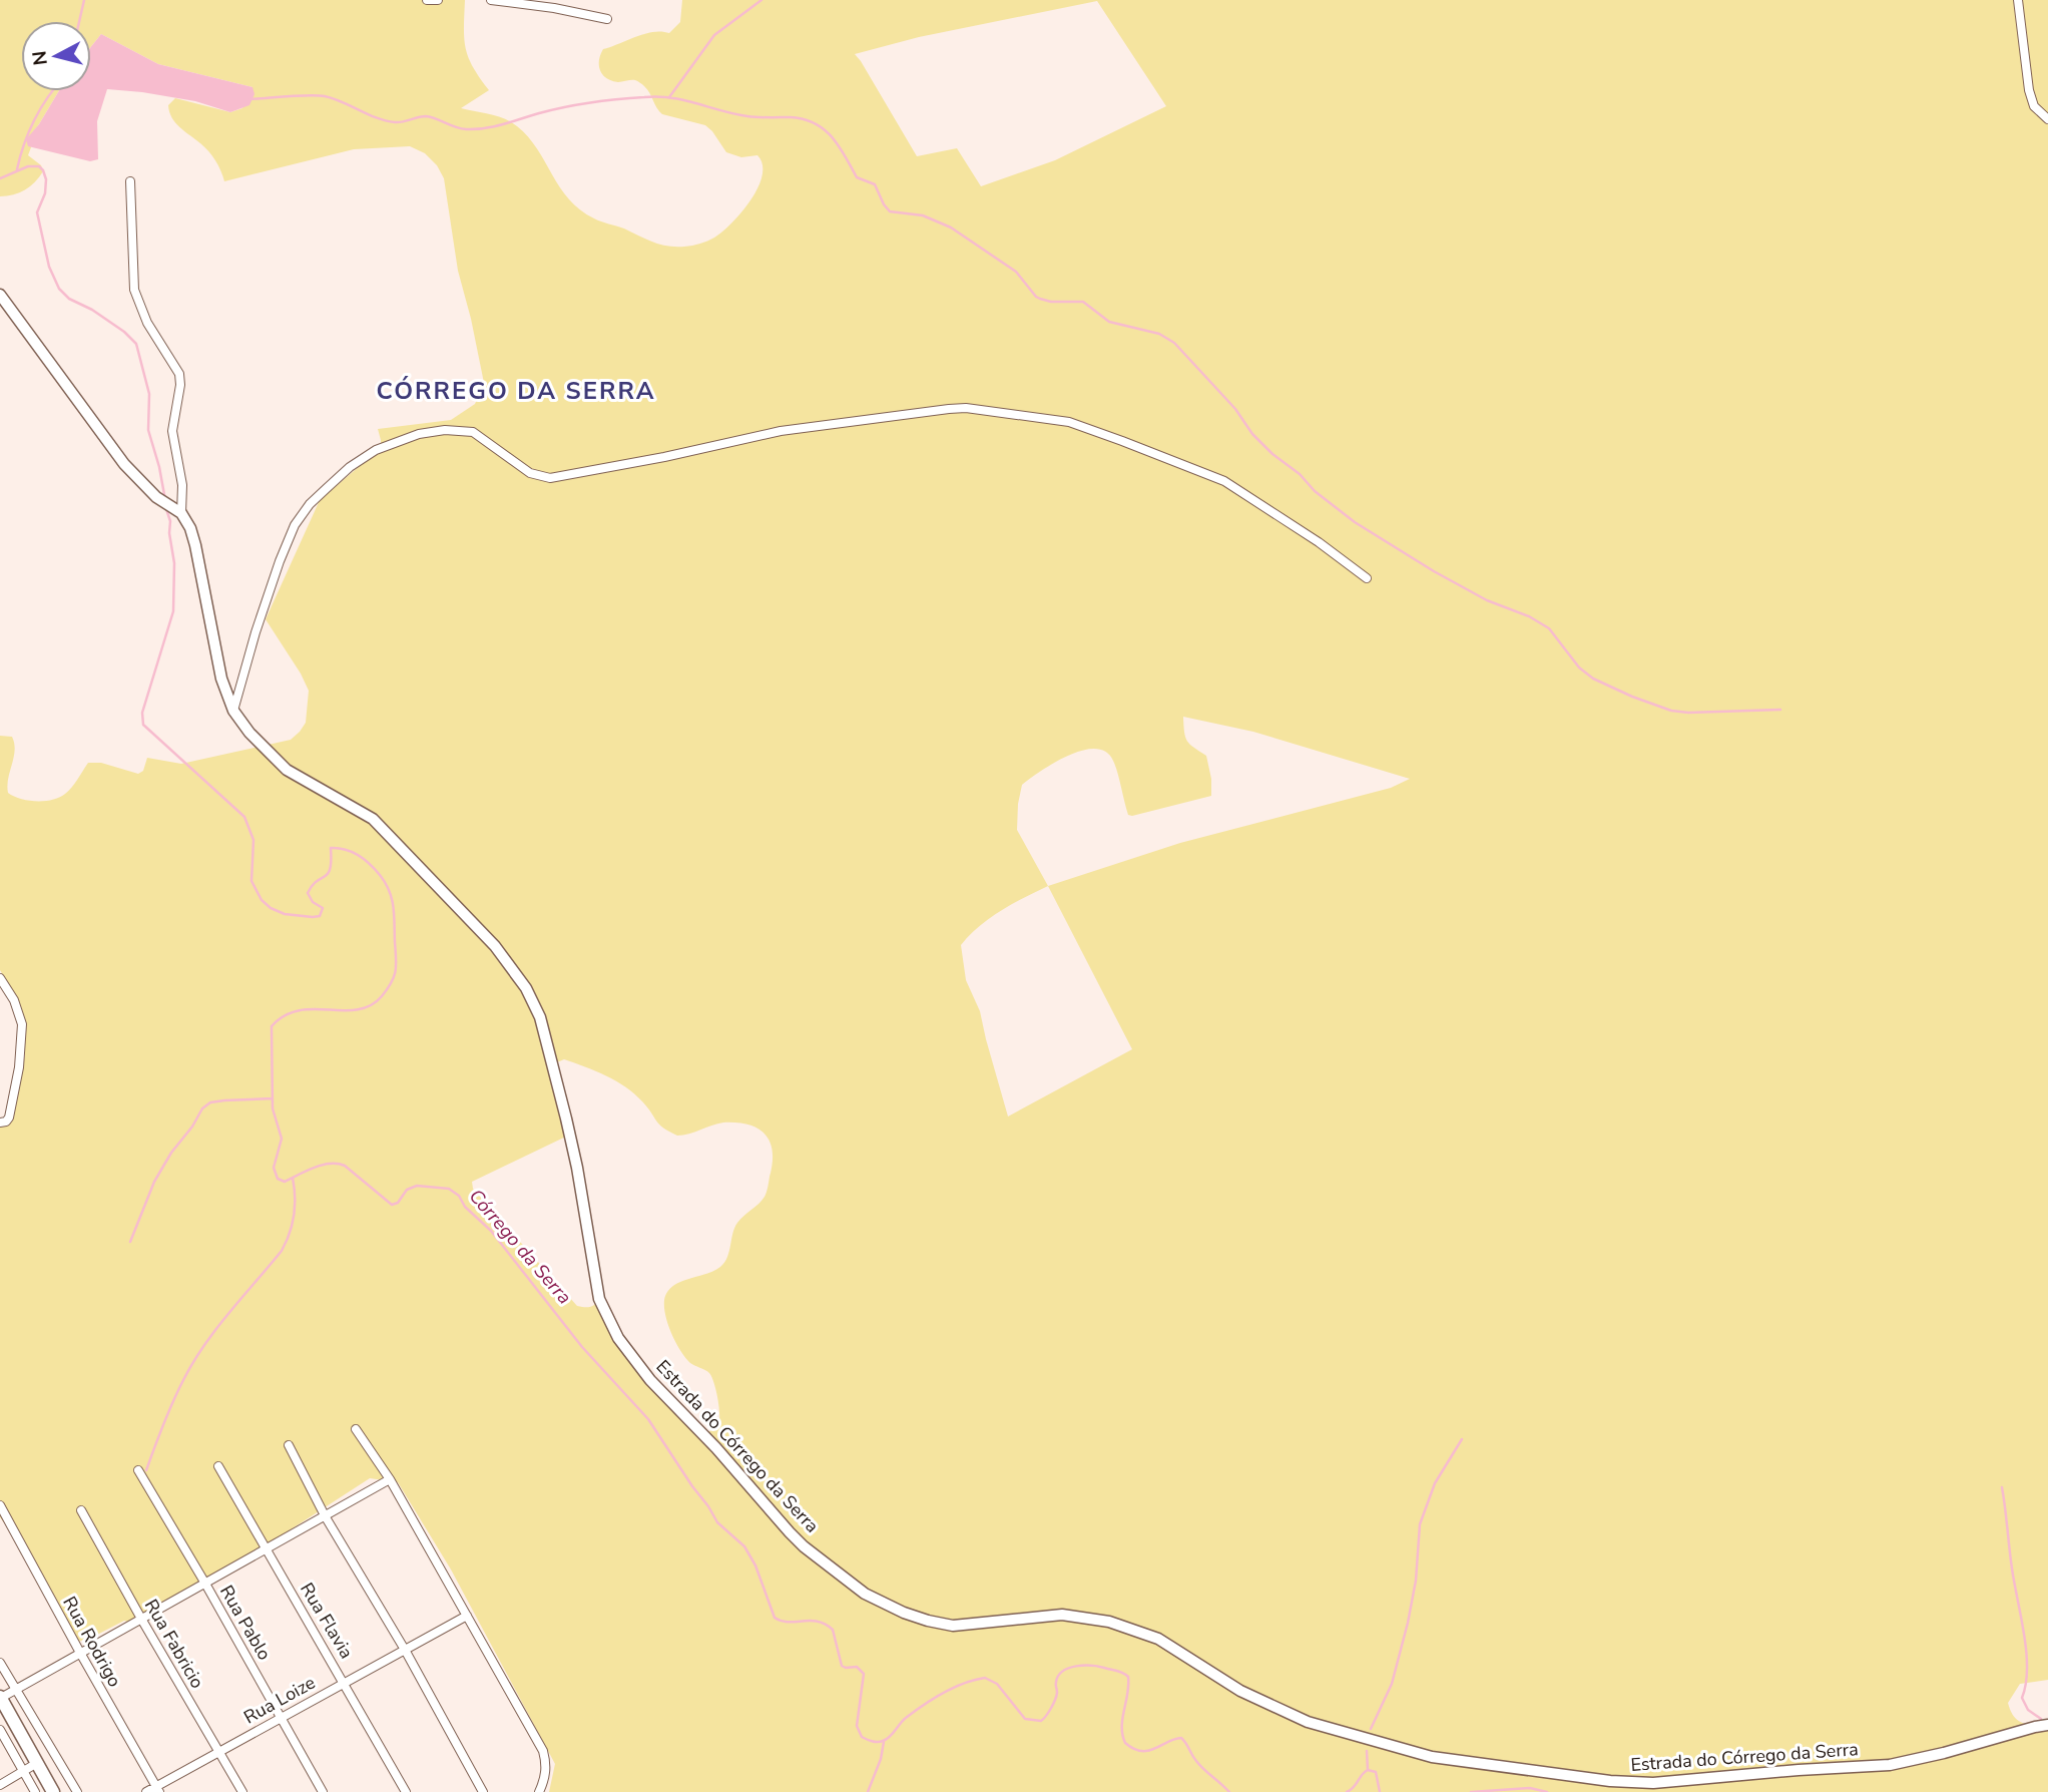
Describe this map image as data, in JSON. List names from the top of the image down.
{
  "streets": {
    "street": [
      "Estrada do Córrego da Serra",
      "Rua Flavia",
      "Rua Pablo",
      "Rua Rodrigo",
      "Rua Fabricio",
      "Rua Loize"
    ]
  },
  "crossings": [
    ["Rua Flavia", "Rua Loize"],
    ["Rua Pablo", "Rua Loize"],
    ["Rua Rodrigo", "Rua Loize"],
    ["Rua Fabricio", "Rua Loize"]
  ],
  "districts": ["CÓRREGO DA SERRA"],
  "water": ["Córrego da Serra"],
  "north": "left"
}
